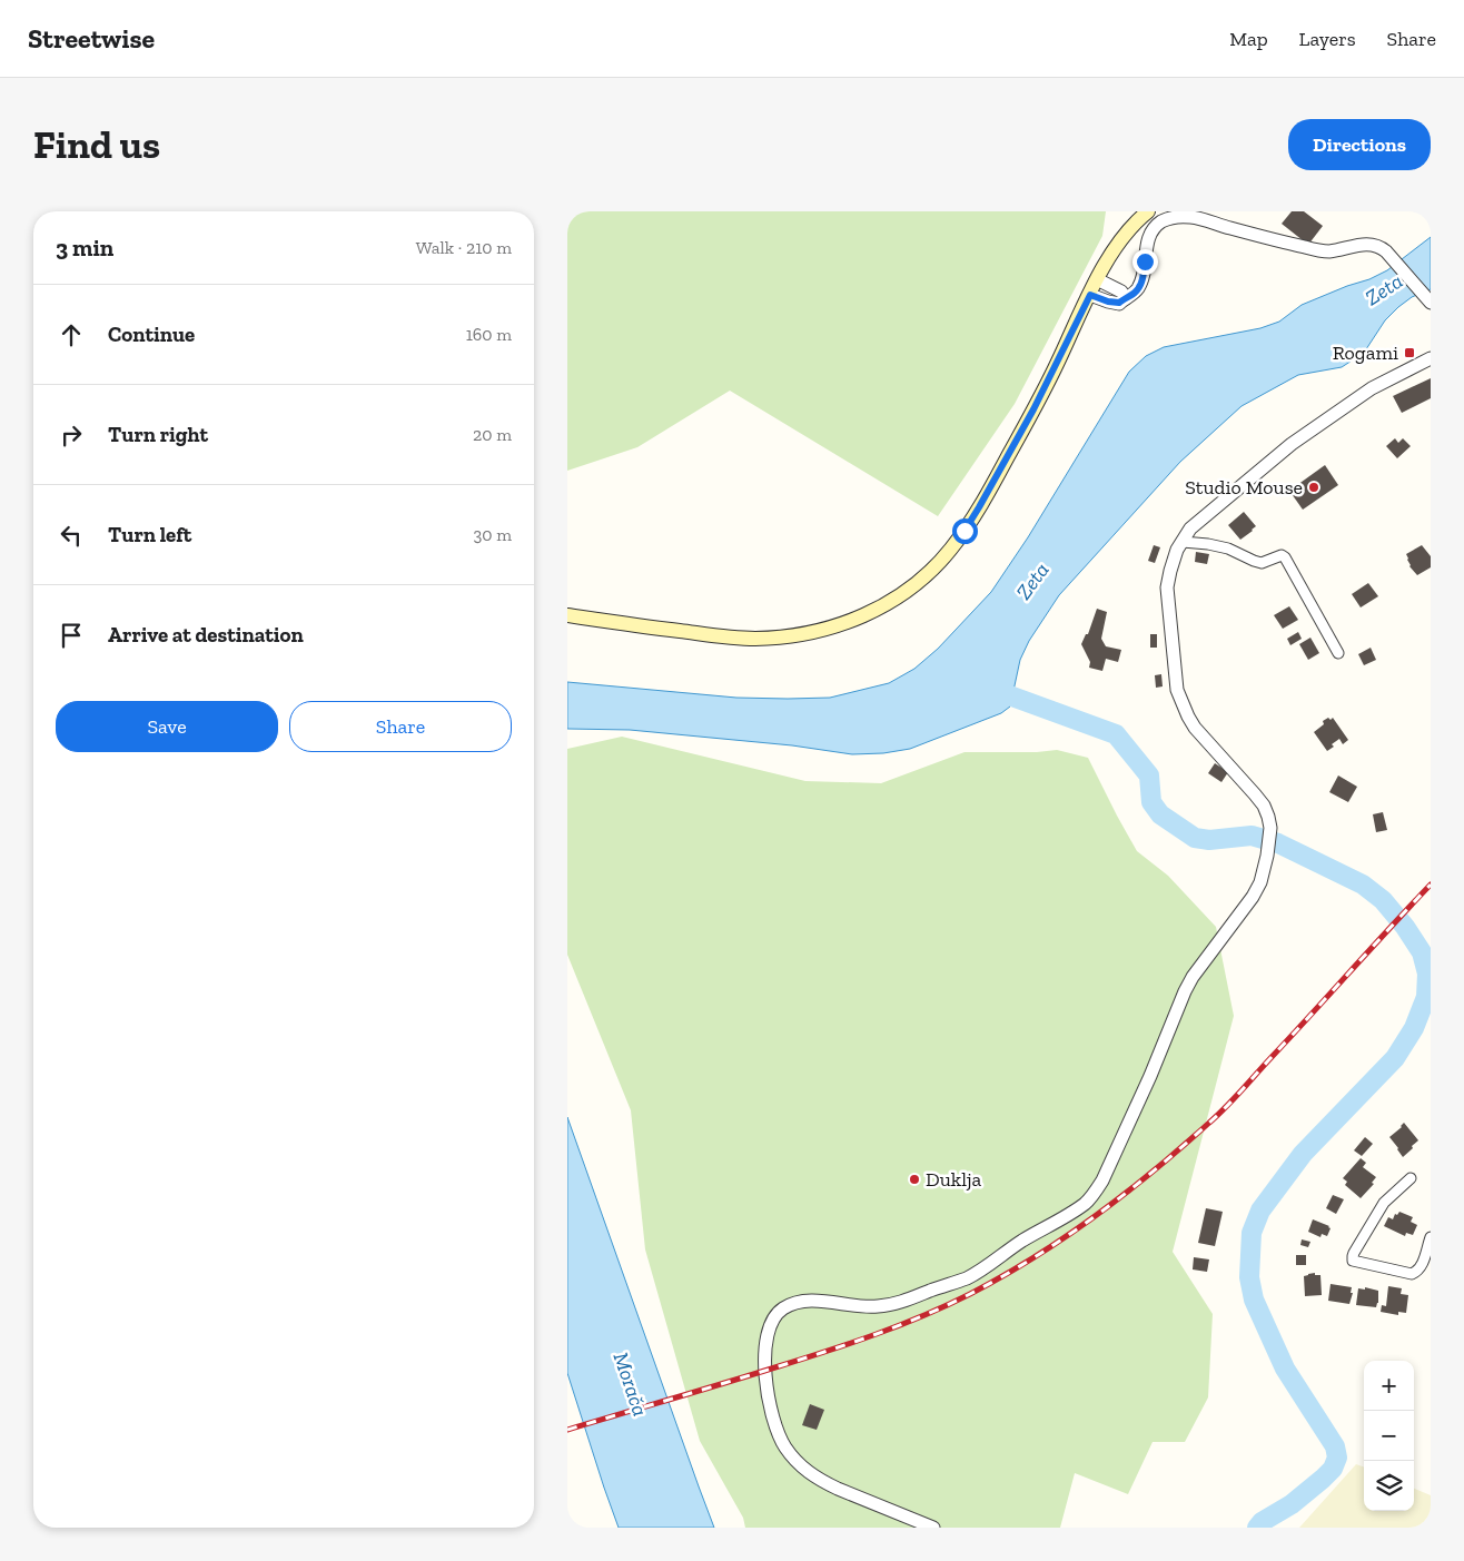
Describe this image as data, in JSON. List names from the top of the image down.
{
  "water": ["Zeta", "Morača"],
  "places": {
    "transit": ["Rogami"],
    "other": ["Studio Mouse", "Duklja"]
  },
  "page": {
    "header": "Streetwise",
    "nav": ["Map", "Layers", "Share"],
    "buttons": [
      "Directions",
      ["Save", "Share"]
    ],
    "title": "Find us",
    "heading": ["3 min", "Walk · 210 m"],
    "list": [
      ["Continue", "160 m"],
      ["Turn right", "20 m"],
      ["Turn left", "30 m"],
      "Arrive at destination"
    ],
    "map_buttons": ["+", "−"]
  }
}
